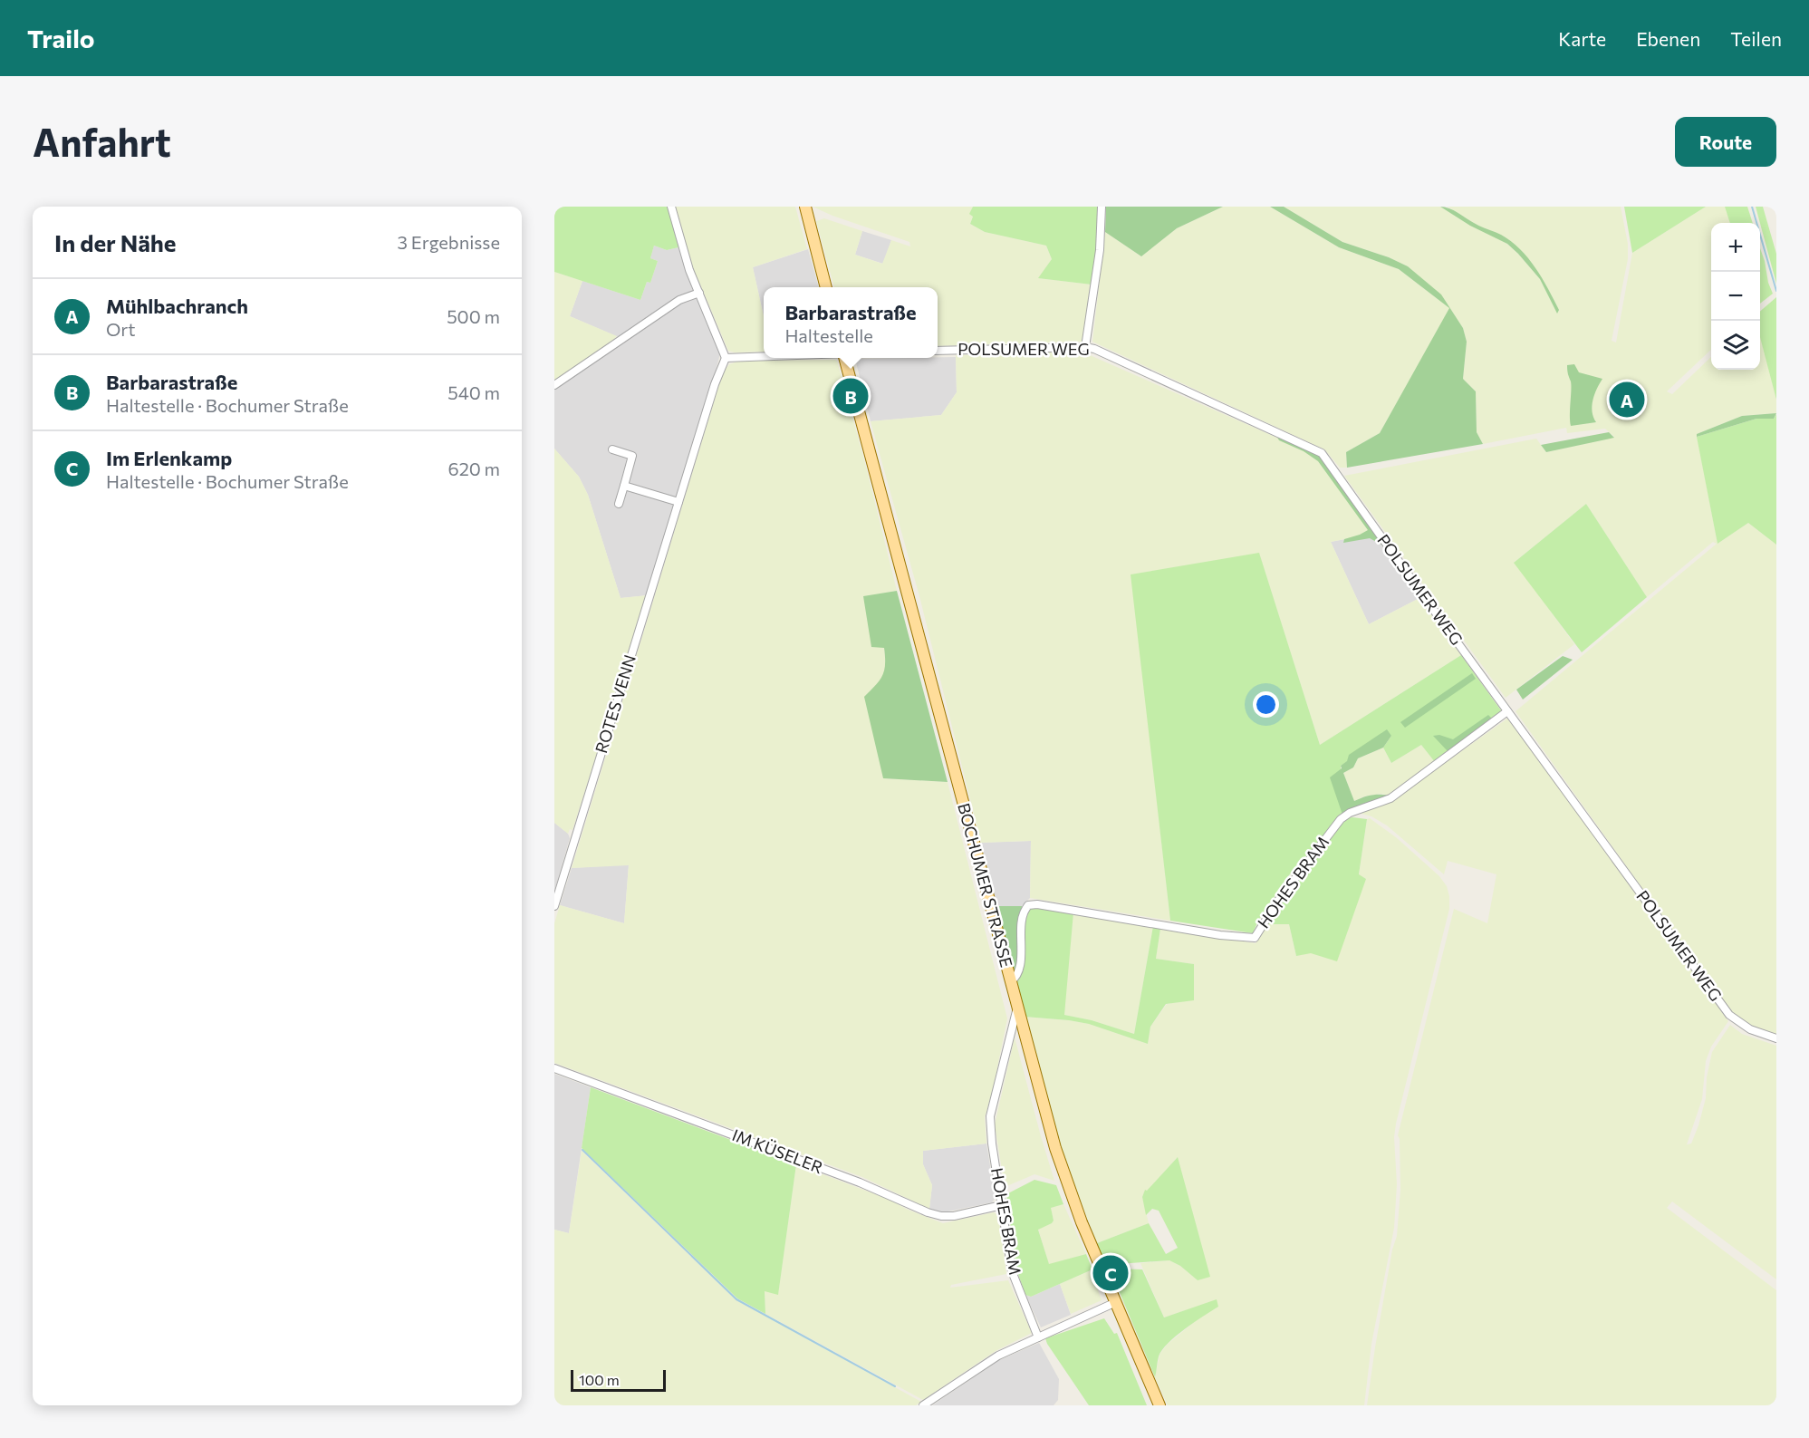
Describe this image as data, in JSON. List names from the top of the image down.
{
  "streets": {
    "main road": ["BOCHUMER STRASSE"],
    "street": [
      "POLSUMER WEG",
      "ROTES VENN",
      "HOHES BRAM",
      "IM KÜSELER"
    ]
  },
  "crossings": [
    ["POLSUMER WEG", "HOHES BRAM"],
    ["HOHES BRAM", "BOCHUMER STRASSE"],
    ["HOHES BRAM", "IM KÜSELER"]
  ],
  "scale_bar": "100 m",
  "page": {
    "header": "Trailo",
    "nav": ["Karte", "Ebenen", "Teilen"],
    "buttons": "Route",
    "title": "Anfahrt",
    "heading": ["In der Nähe", "3 Ergebnisse"],
    "map_buttons": ["+", "−"],
    "list": [
      {
        "mark": "A",
        "name": "Mühlbachranch",
        "note": "Ort",
        "value": "500 m"
      },
      {
        "mark": "B",
        "name": "Barbarastraße",
        "note": "Haltestelle · Bochumer Straße",
        "value": "540 m"
      },
      {
        "mark": "C",
        "name": "Im Erlenkamp",
        "note": "Haltestelle · Bochumer Straße",
        "value": "620 m"
      }
    ],
    "popup": ["Barbarastraße", "Haltestelle"],
    "pins": ["B", "A", "C"],
    "scale": "100 m"
  }
}
